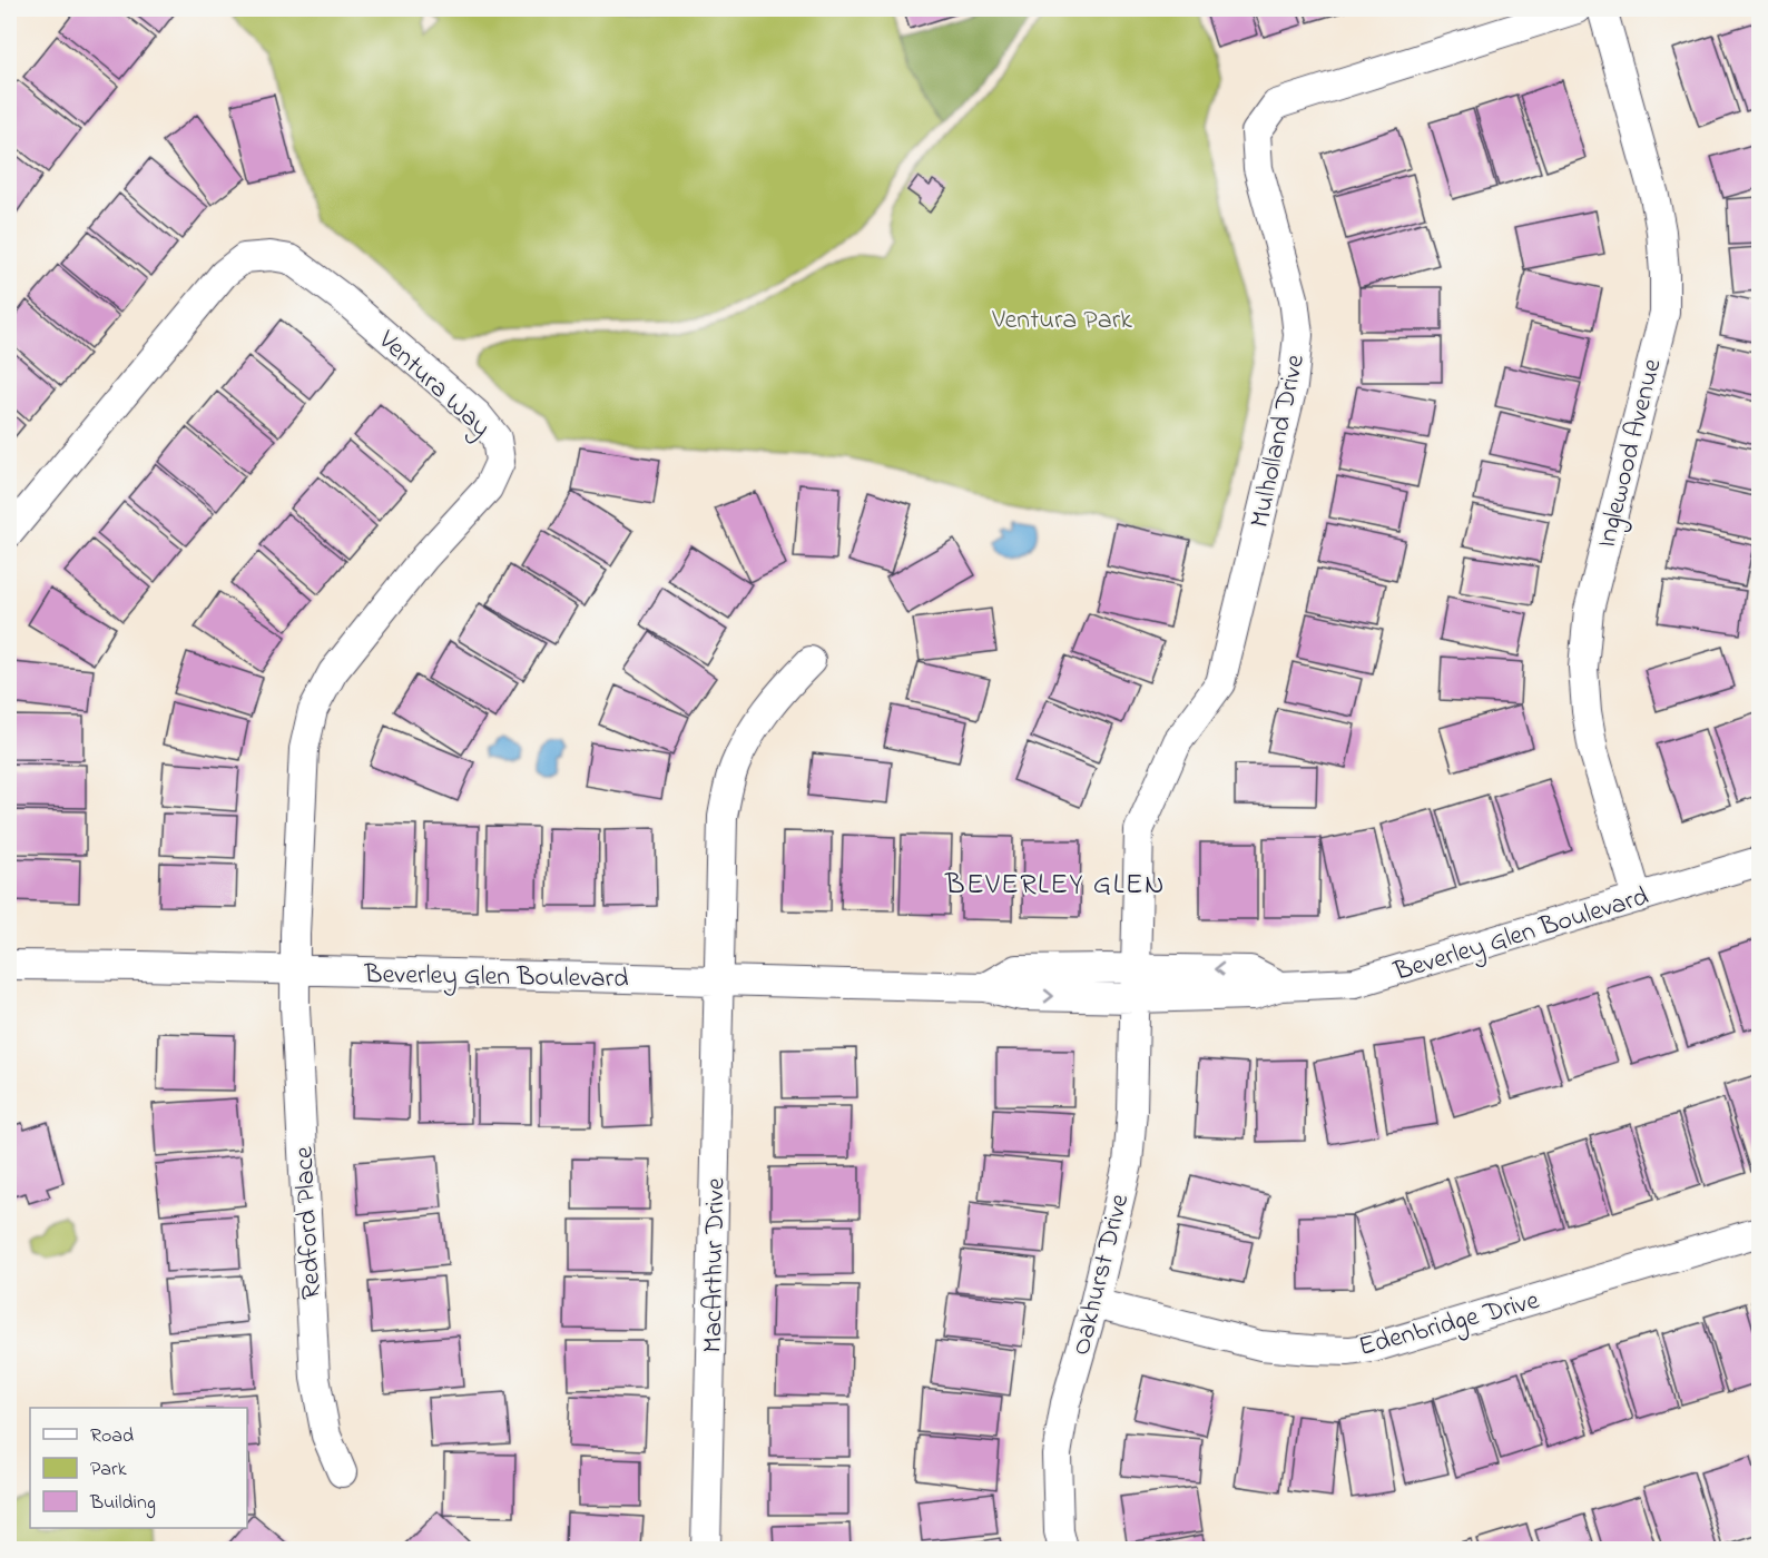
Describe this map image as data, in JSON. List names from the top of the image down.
{
  "streets": {
    "street": [
      "Ventura Way",
      "Mulholland Drive",
      "Inglewood Avenue",
      "Beverley Glen Boulevard",
      "Redford Place",
      "MacArthur Drive",
      "Oakhurst Drive",
      "Edenbridge Drive"
    ]
  },
  "crossings": [
    ["Ventura Way", "Beverley Glen Boulevard"],
    ["Ventura Way", "Redford Place"],
    ["Mulholland Drive", "Beverley Glen Boulevard"],
    ["Mulholland Drive", "Oakhurst Drive"],
    ["Inglewood Avenue", "Beverley Glen Boulevard"],
    ["Beverley Glen Boulevard", "Redford Place"],
    ["Beverley Glen Boulevard", "MacArthur Drive"],
    ["Beverley Glen Boulevard", "Oakhurst Drive"],
    ["Oakhurst Drive", "Edenbridge Drive"]
  ],
  "districts": ["BEVERLEY GLEN"],
  "parks": ["Ventura Park"],
  "legend": ["Road", "Park", "Building"]
}
